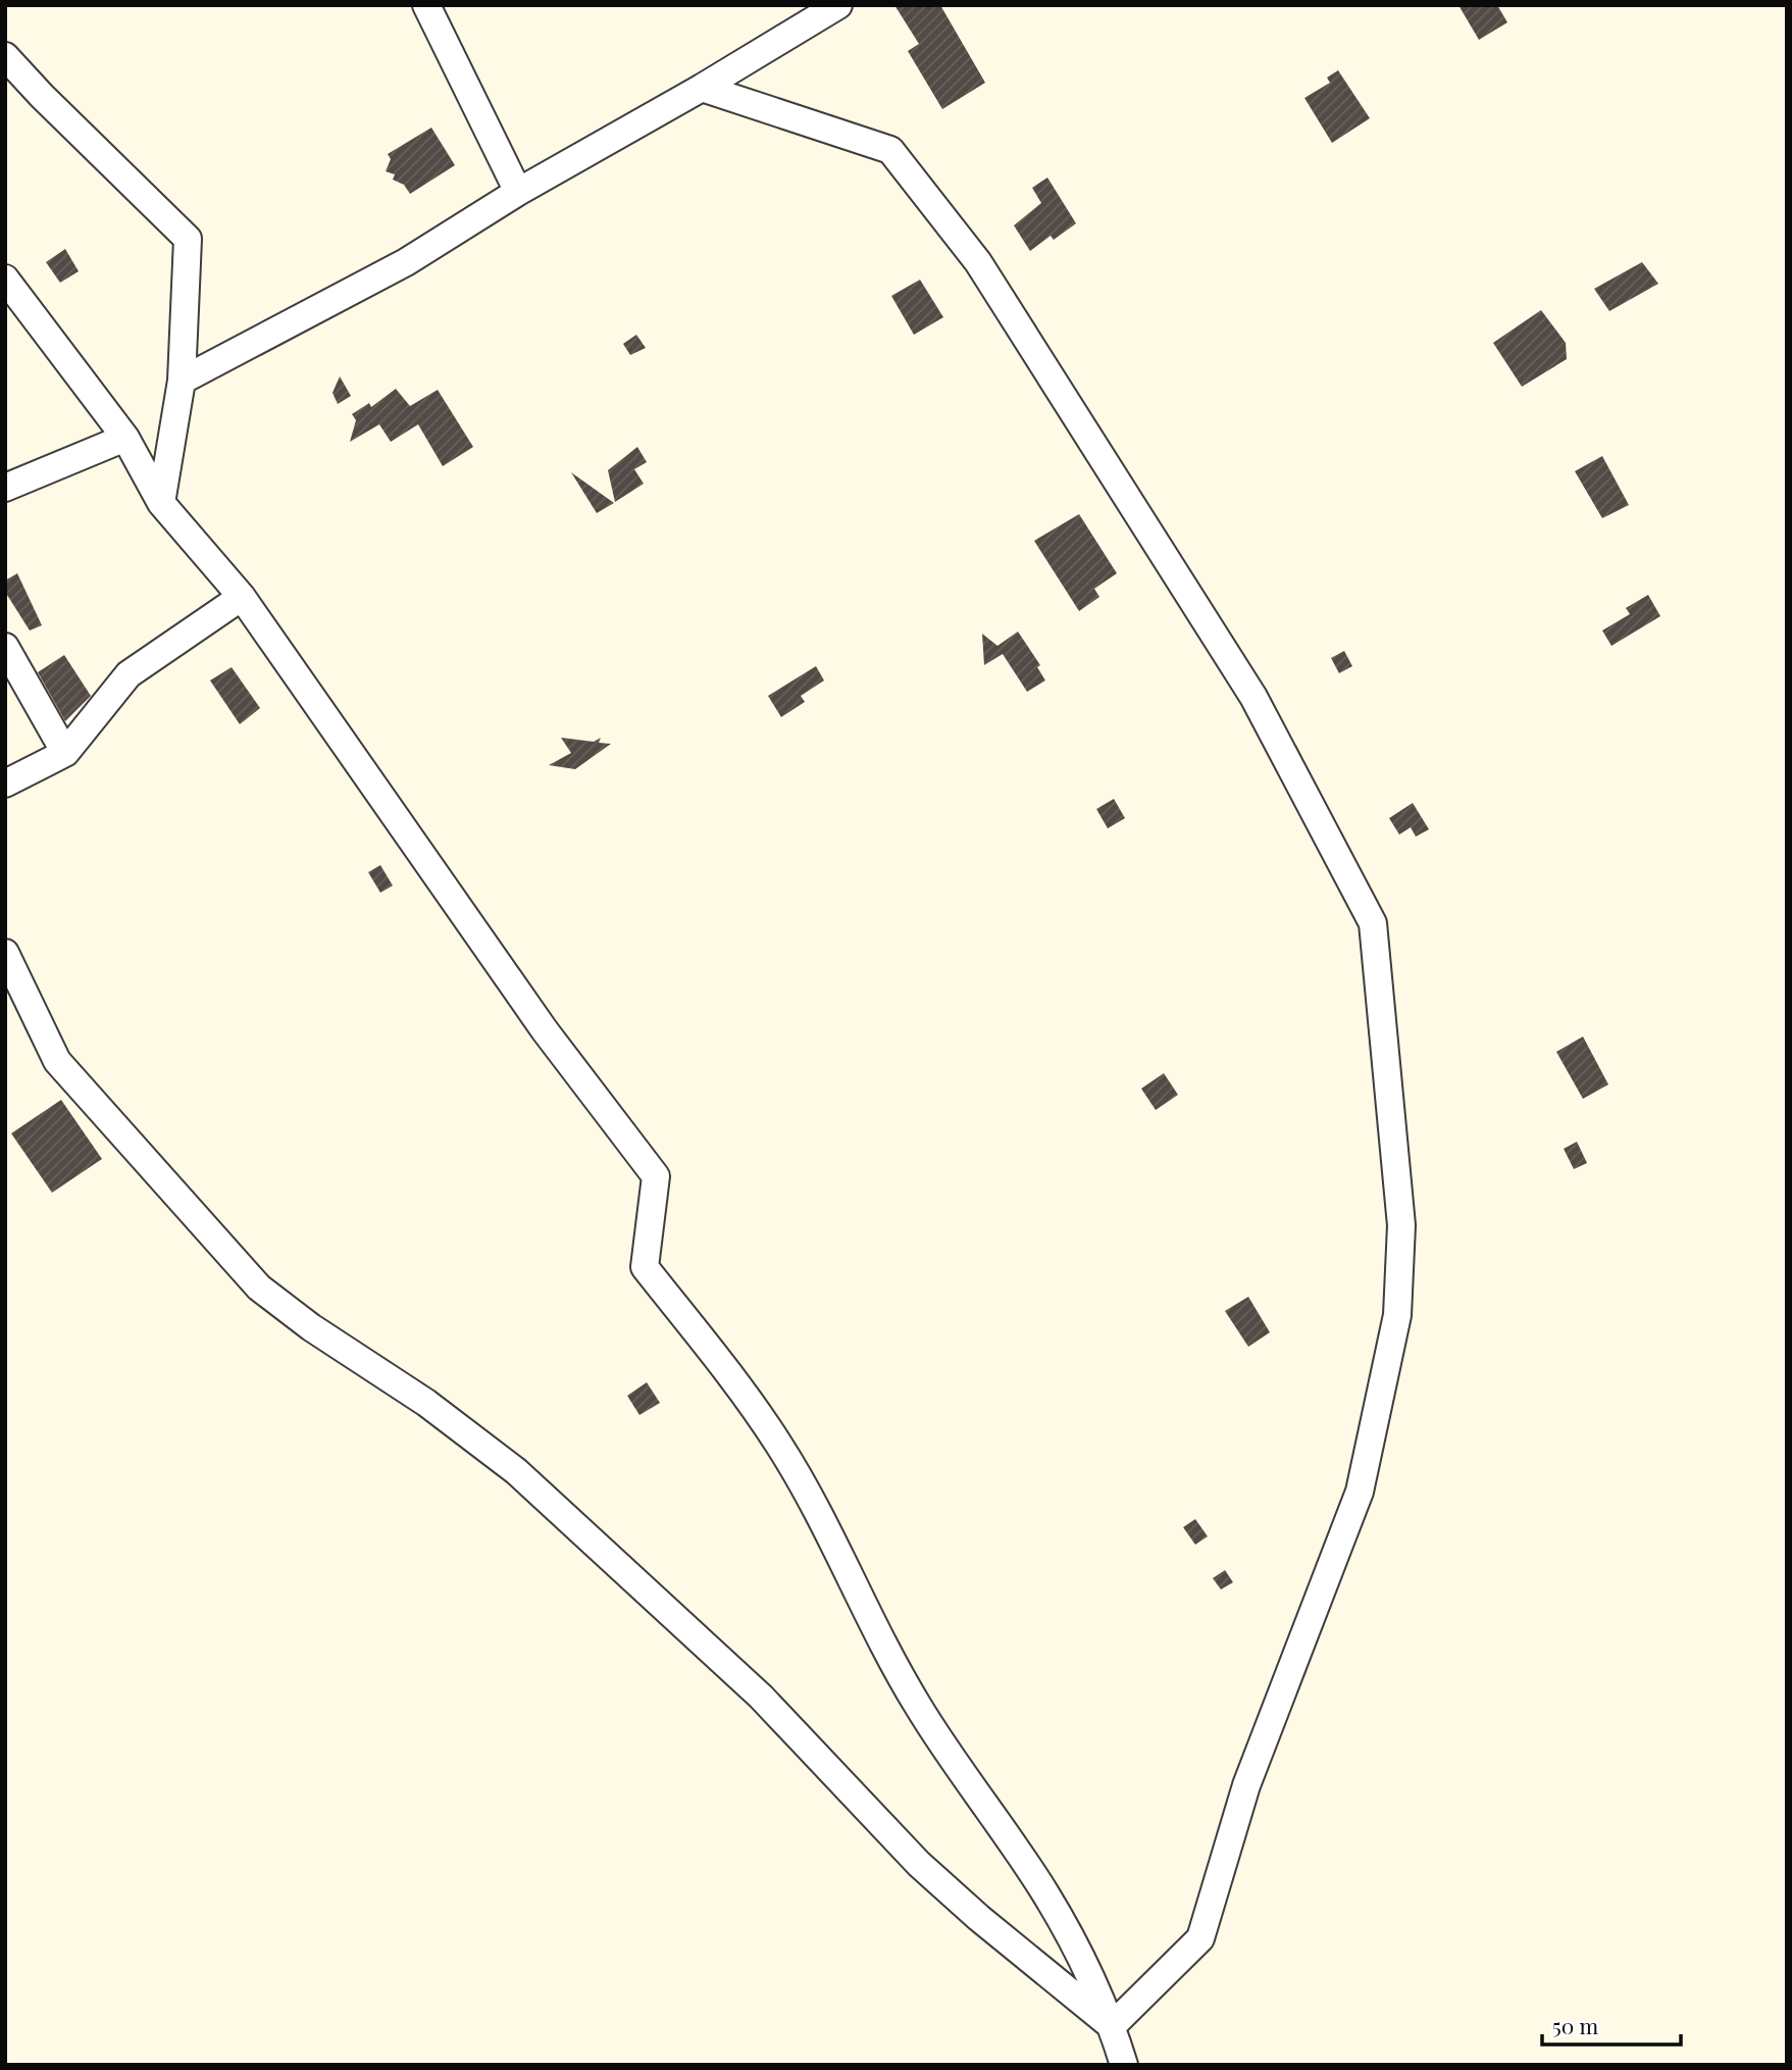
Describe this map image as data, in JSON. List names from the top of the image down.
{
  "scale_bar": "50 m"
}
